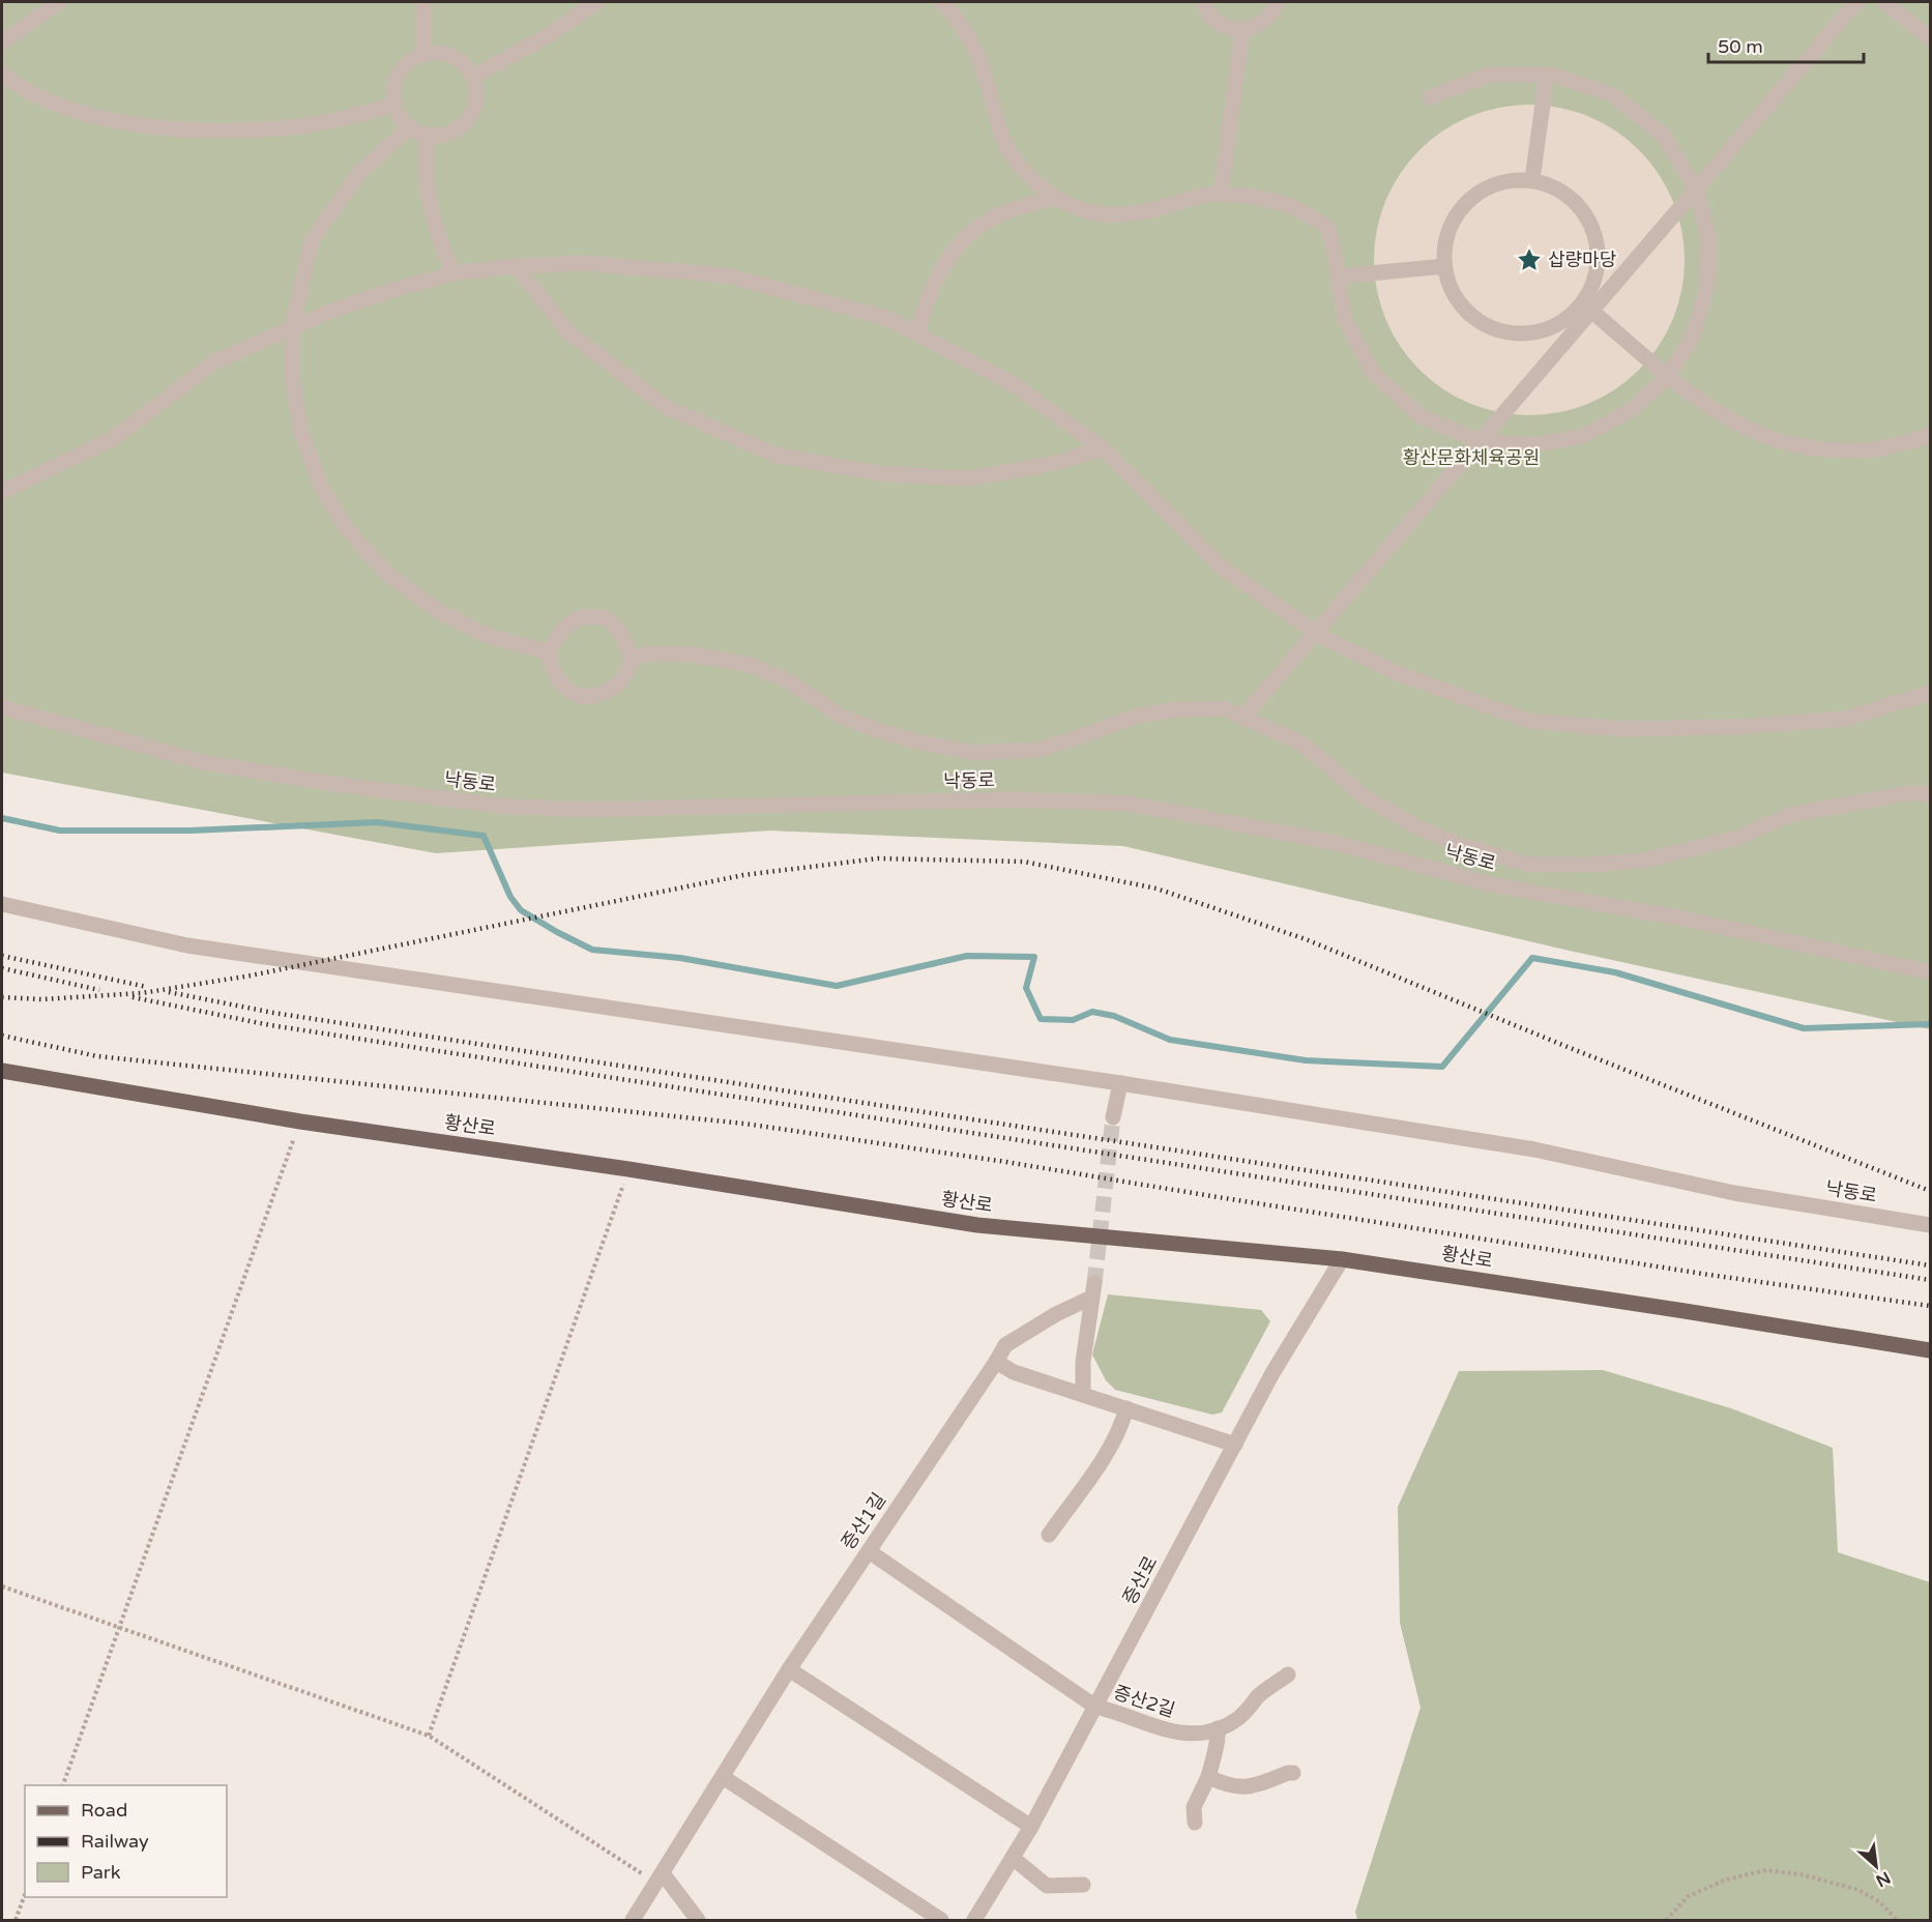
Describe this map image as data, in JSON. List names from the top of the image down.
{
  "streets": {
    "main road": ["황산로"],
    "street": [
      "낙동로",
      "증산1길",
      "증산로",
      "증산2길"
    ]
  },
  "crossings": [
    ["황산로", "증산로"],
    ["증산1길", "증산2길"],
    ["증산로", "증산2길"]
  ],
  "parks": ["황산문화체육공원"],
  "places": {
    "place": ["삽량마당"]
  },
  "legend": ["Road", "Railway", "Park"],
  "scale_bar": "50 m",
  "north": "bottom right"
}
